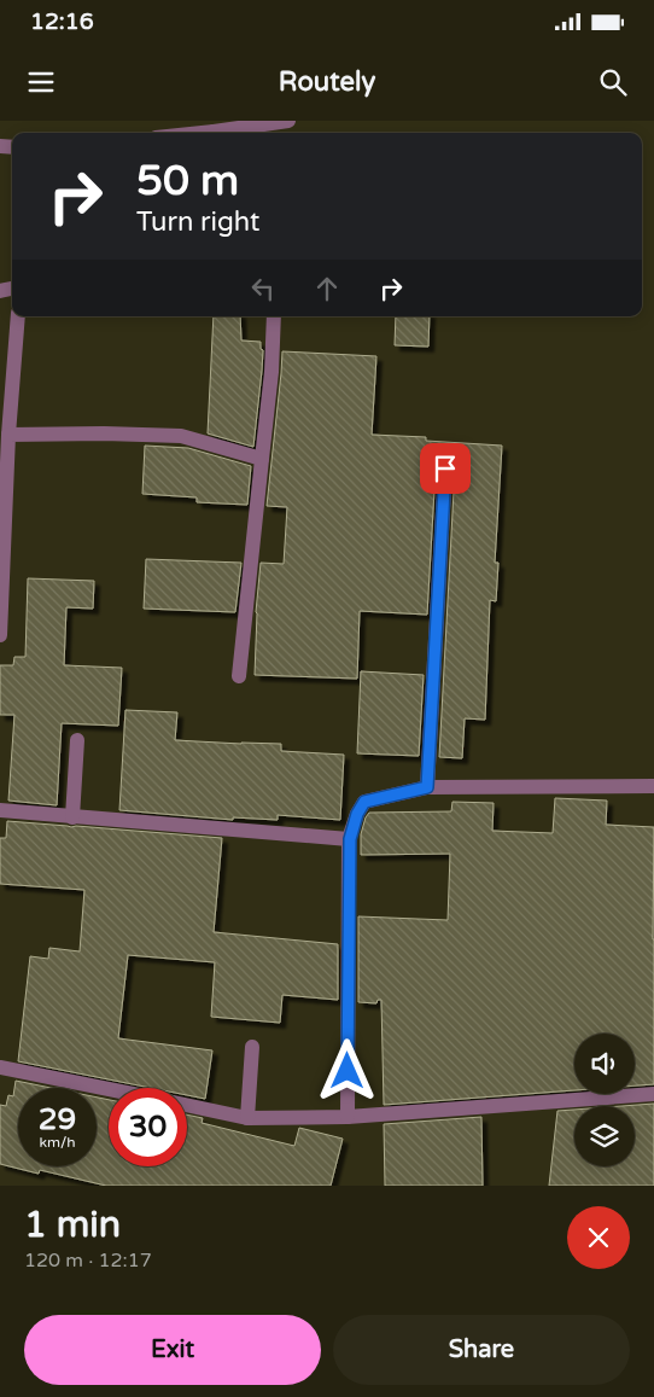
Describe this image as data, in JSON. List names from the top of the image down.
{
  "page": {
    "status": "12:16",
    "header": "Routely",
    "turn": ["50 m", "Turn right"],
    "speed": "29 km/h",
    "limit": "30",
    "heading": ["1 min", "120 m · 12:17"],
    "buttons": ["Exit", "Share"]
  }
}
